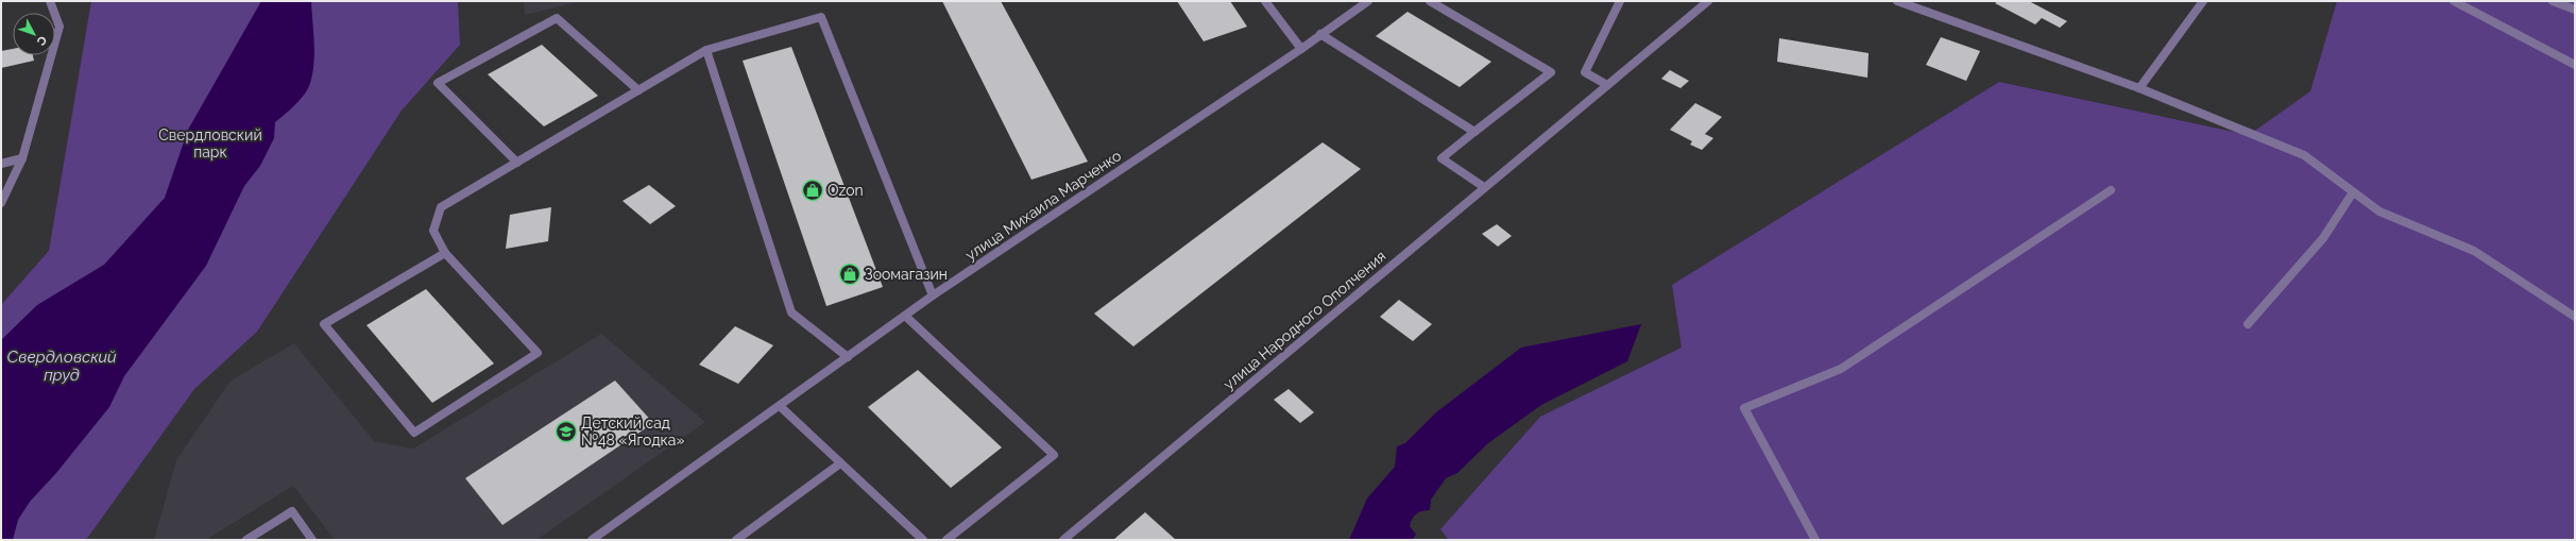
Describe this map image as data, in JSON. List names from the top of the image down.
{
  "streets": {
    "street": ["улица Михаила Марченко", "улица Народного Ополчения"]
  },
  "water": ["Свердловский пруд"],
  "parks": ["Свердловский парк"],
  "places": {
    "shop": ["Ozon", "Зоомагазин"],
    "school or university": ["Детский сад №48 «Ягодка»"]
  },
  "north": "bottom right"
}
